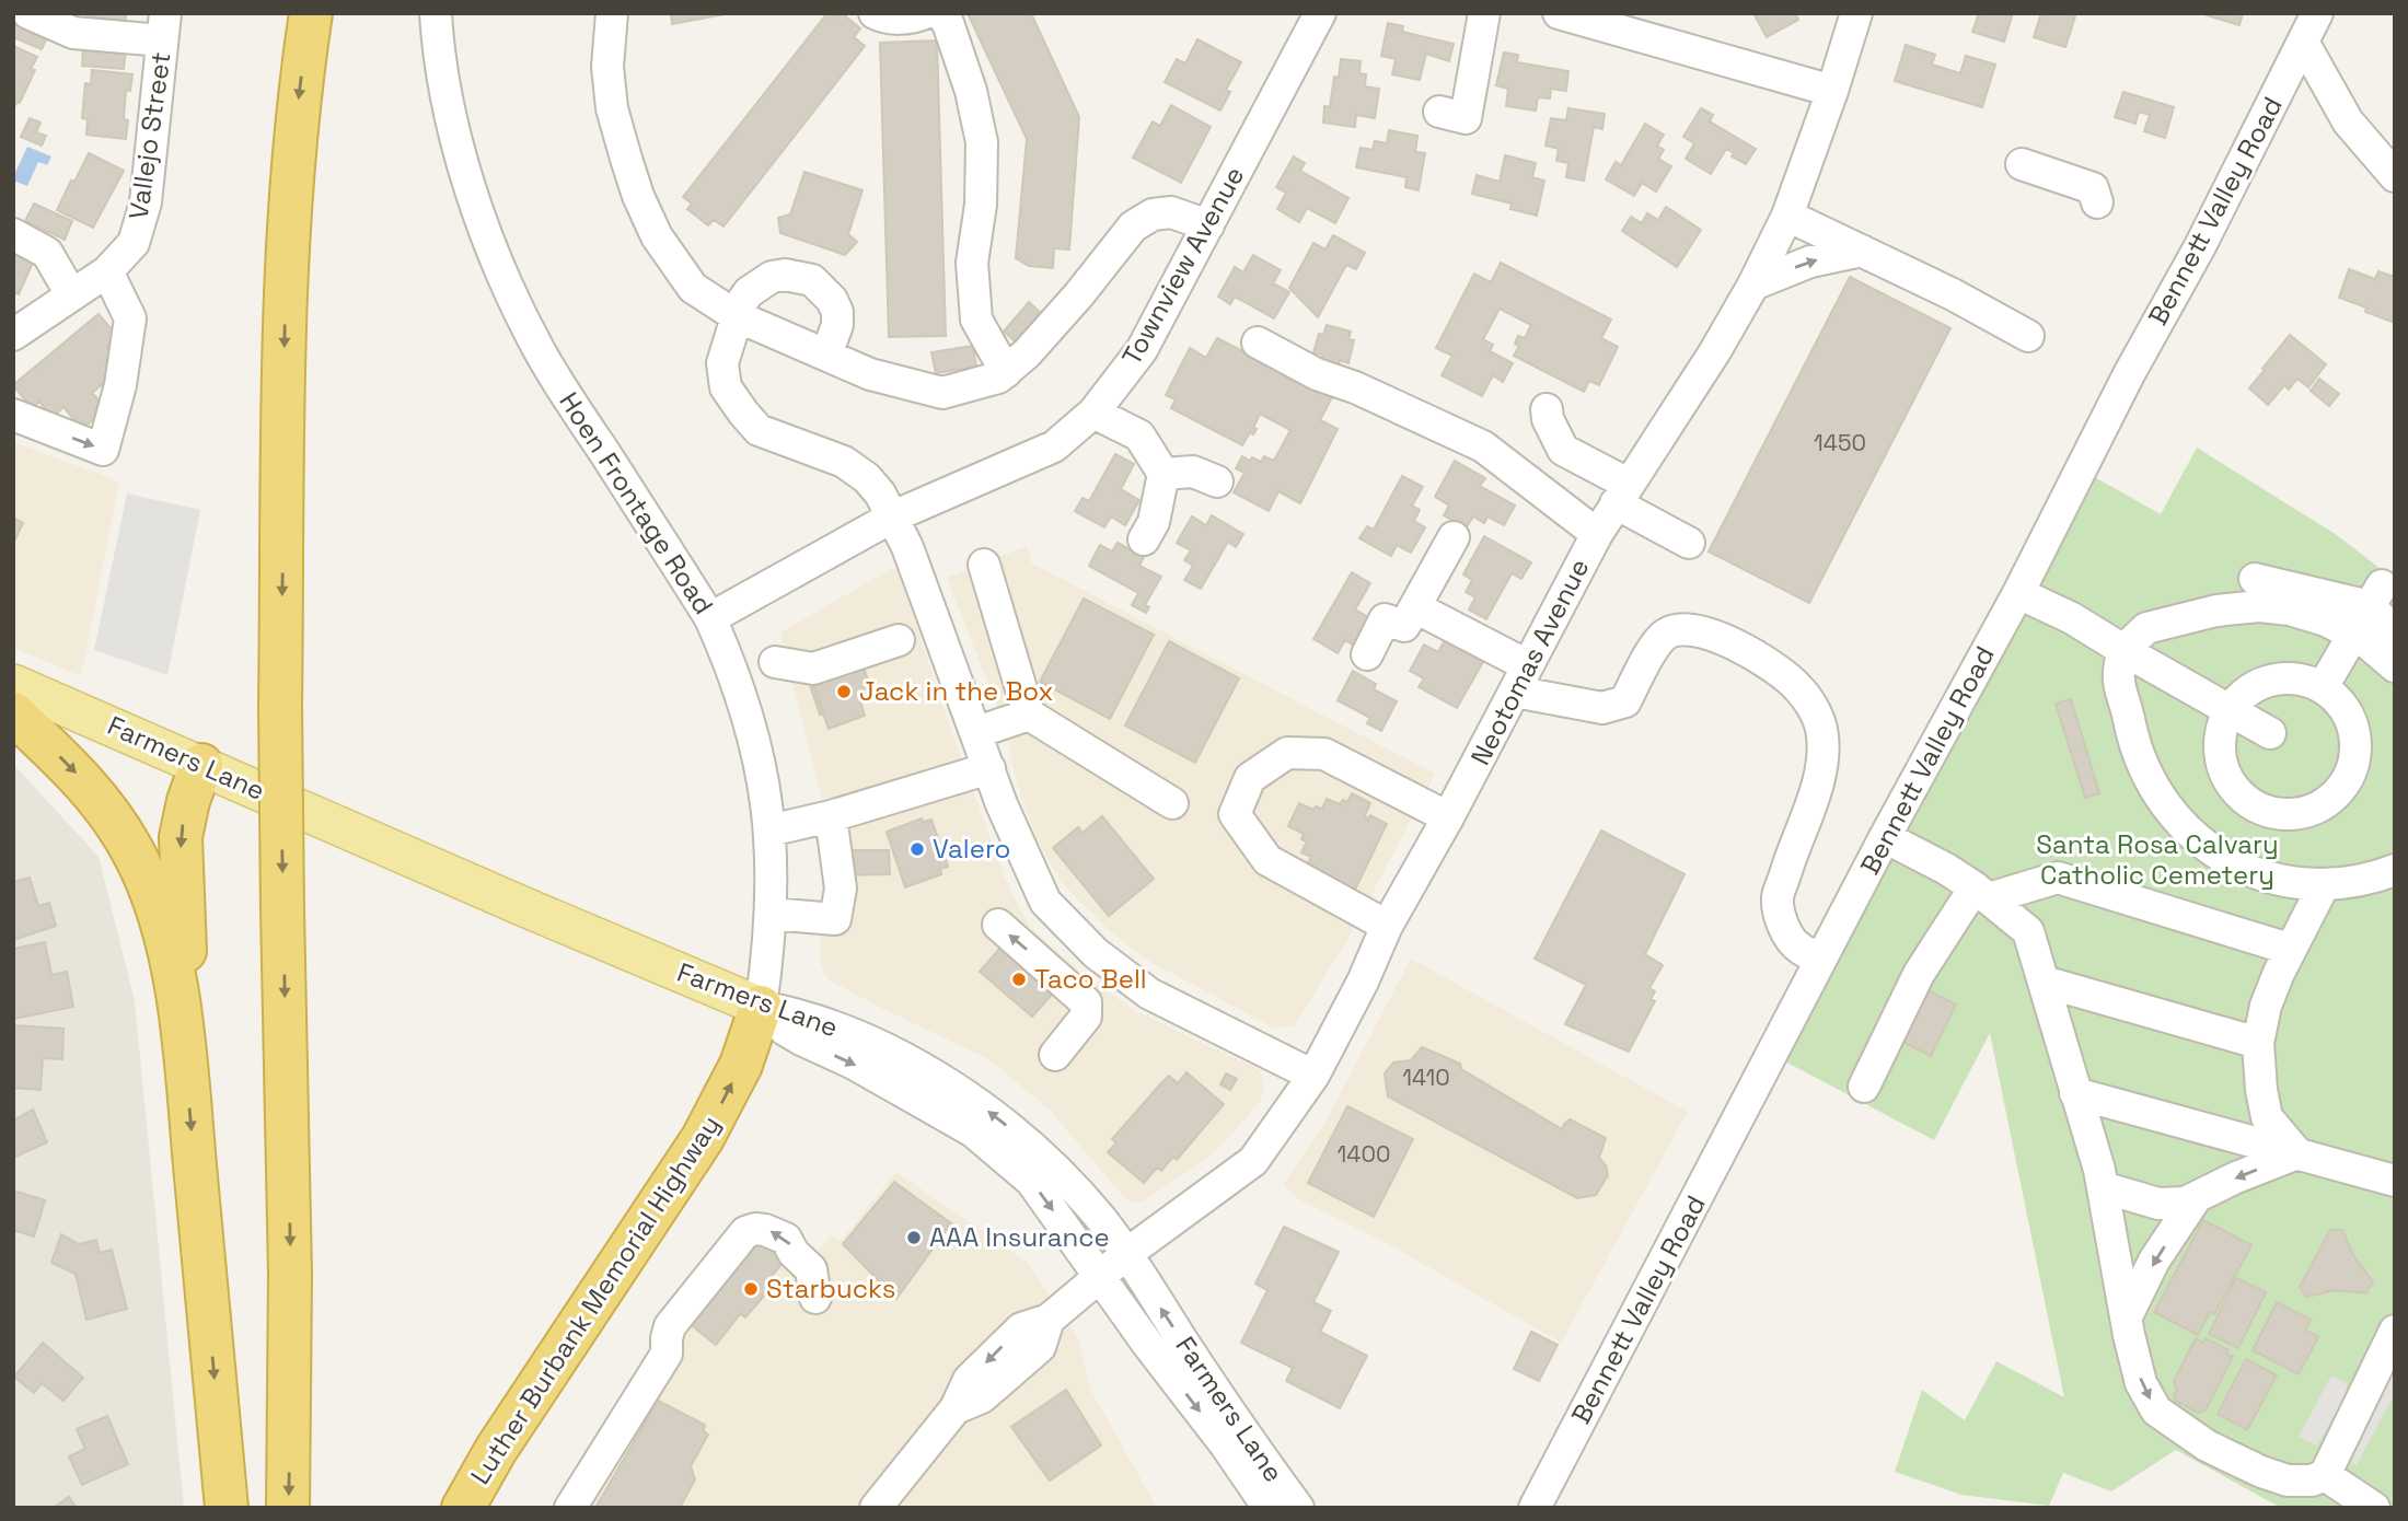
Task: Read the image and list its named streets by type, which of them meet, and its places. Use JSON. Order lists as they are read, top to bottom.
{
  "streets": {
    "highway": ["Luther Burbank Memorial Highway"],
    "main road": ["Farmers Lane"],
    "street": [
      "Vallejo Street",
      "Bennett Valley Road",
      "Townview Avenue",
      "Hoen Frontage Road",
      "Neotomas Avenue"
    ]
  },
  "crossings": [
    ["Townview Avenue", "Hoen Frontage Road"],
    ["Hoen Frontage Road", "Farmers Lane"],
    ["Hoen Frontage Road", "Luther Burbank Memorial Highway"],
    ["Neotomas Avenue", "Farmers Lane"],
    ["Farmers Lane", "Luther Burbank Memorial Highway"]
  ],
  "one_way": ["Farmers Lane", "Luther Burbank Memorial Highway"],
  "parks": ["Santa Rosa Calvary Catholic Cemetery"],
  "places": [
    "Jack in the Box",
    "Valero",
    "Taco Bell",
    "AAA Insurance",
    "Starbucks"
  ],
  "house_numbers": ["1450", "1410", "1400"]
}
